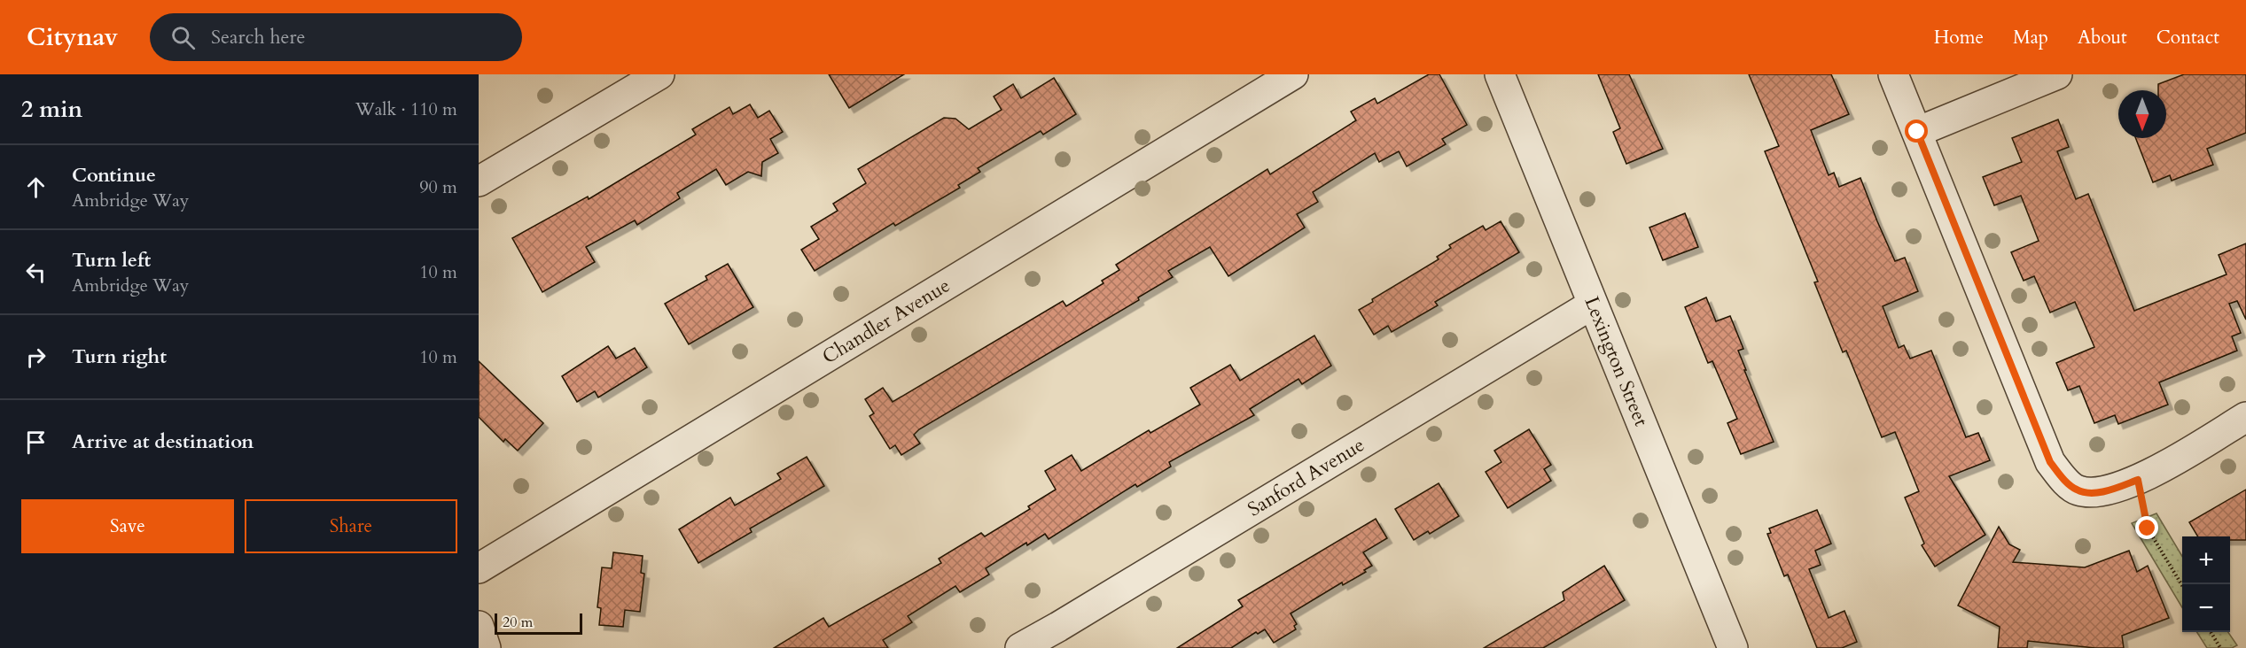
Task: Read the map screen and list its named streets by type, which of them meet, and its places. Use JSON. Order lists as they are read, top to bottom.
{
  "streets": {
    "street": ["Chandler Avenue", "Lexington Street", "Sanford Avenue"]
  },
  "crossings": [
    ["Lexington Street", "Sanford Avenue"]
  ],
  "scale_bar": "20 m",
  "north": "bottom",
  "page": {
    "header": "Citynav",
    "search": "Search here",
    "nav": [
      "Home",
      "Map",
      "About",
      "Contact"
    ],
    "heading": ["2 min", "Walk · 110 m"],
    "list": [
      ["Continue", "Ambridge Way", "90 m"],
      ["Turn left", "Ambridge Way", "10 m"],
      ["Turn right", "10 m"],
      "Arrive at destination"
    ],
    "buttons": ["Save", "Share"],
    "map_buttons": ["+", "−"],
    "scale": "20 m"
  }
}
